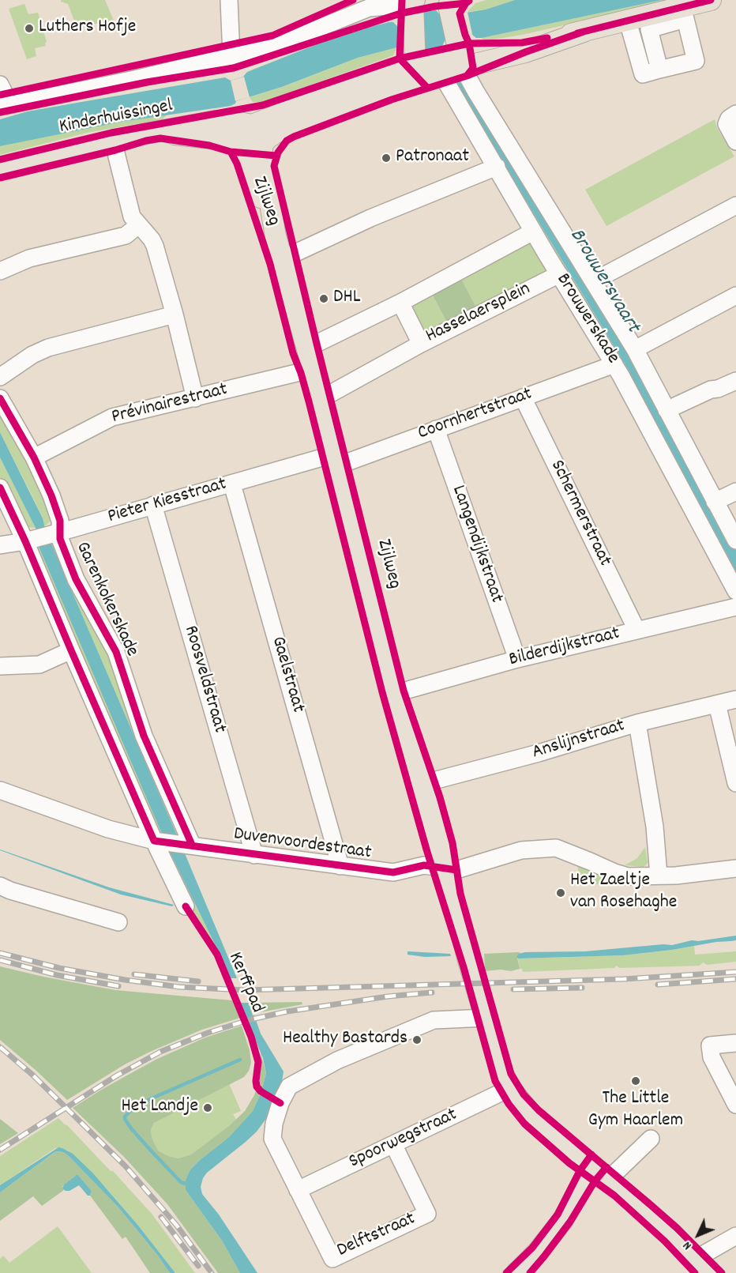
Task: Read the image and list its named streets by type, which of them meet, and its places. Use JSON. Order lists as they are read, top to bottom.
{
  "streets": {
    "main road": ["Kinderhuissingel", "Zijlweg"],
    "street": [
      "Hasselaersplein",
      "Brouwerskade",
      "Prévinairestraat",
      "Coornhertstraat",
      "Pieter Kiesstraat",
      "Schermerstraat",
      "Langendijkstraat",
      "Garenkokerskade",
      "Bilderdijkstraat",
      "Gaelstraat",
      "Roosveldstraat",
      "Anslijnstraat",
      "Duvenvoordestraat",
      "Spoorwegstraat",
      "Delftstraat"
    ],
    "cycle path": ["Kerffpad"]
  },
  "crossings": [
    ["Kinderhuissingel", "Zijlweg"],
    ["Zijlweg", "Prévinairestraat"],
    ["Zijlweg", "Coornhertstraat"],
    ["Zijlweg", "Pieter Kiesstraat"],
    ["Zijlweg", "Bilderdijkstraat"],
    ["Zijlweg", "Anslijnstraat"],
    ["Zijlweg", "Duvenvoordestraat"],
    ["Zijlweg", "Spoorwegstraat"],
    ["Zijlweg", "Delftstraat"],
    ["Hasselaersplein", "Brouwerskade"],
    ["Brouwerskade", "Coornhertstraat"],
    ["Prévinairestraat", "Garenkokerskade"],
    ["Coornhertstraat", "Pieter Kiesstraat"],
    ["Coornhertstraat", "Schermerstraat"],
    ["Coornhertstraat", "Langendijkstraat"],
    ["Pieter Kiesstraat", "Garenkokerskade"],
    ["Pieter Kiesstraat", "Gaelstraat"],
    ["Pieter Kiesstraat", "Roosveldstraat"],
    ["Schermerstraat", "Bilderdijkstraat"],
    ["Langendijkstraat", "Bilderdijkstraat"],
    ["Garenkokerskade", "Duvenvoordestraat"],
    ["Gaelstraat", "Duvenvoordestraat"],
    ["Roosveldstraat", "Duvenvoordestraat"],
    ["Spoorwegstraat", "Delftstraat"]
  ],
  "water": ["Brouwersvaart"],
  "places": [
    "Luthers Hofje",
    "Patronaat",
    "DHL",
    "Het Zaeltje van Rosehaghe",
    "Healthy Bastards",
    "The Little Gym Haarlem",
    "Het Landje"
  ],
  "north": "bottom left"
}
